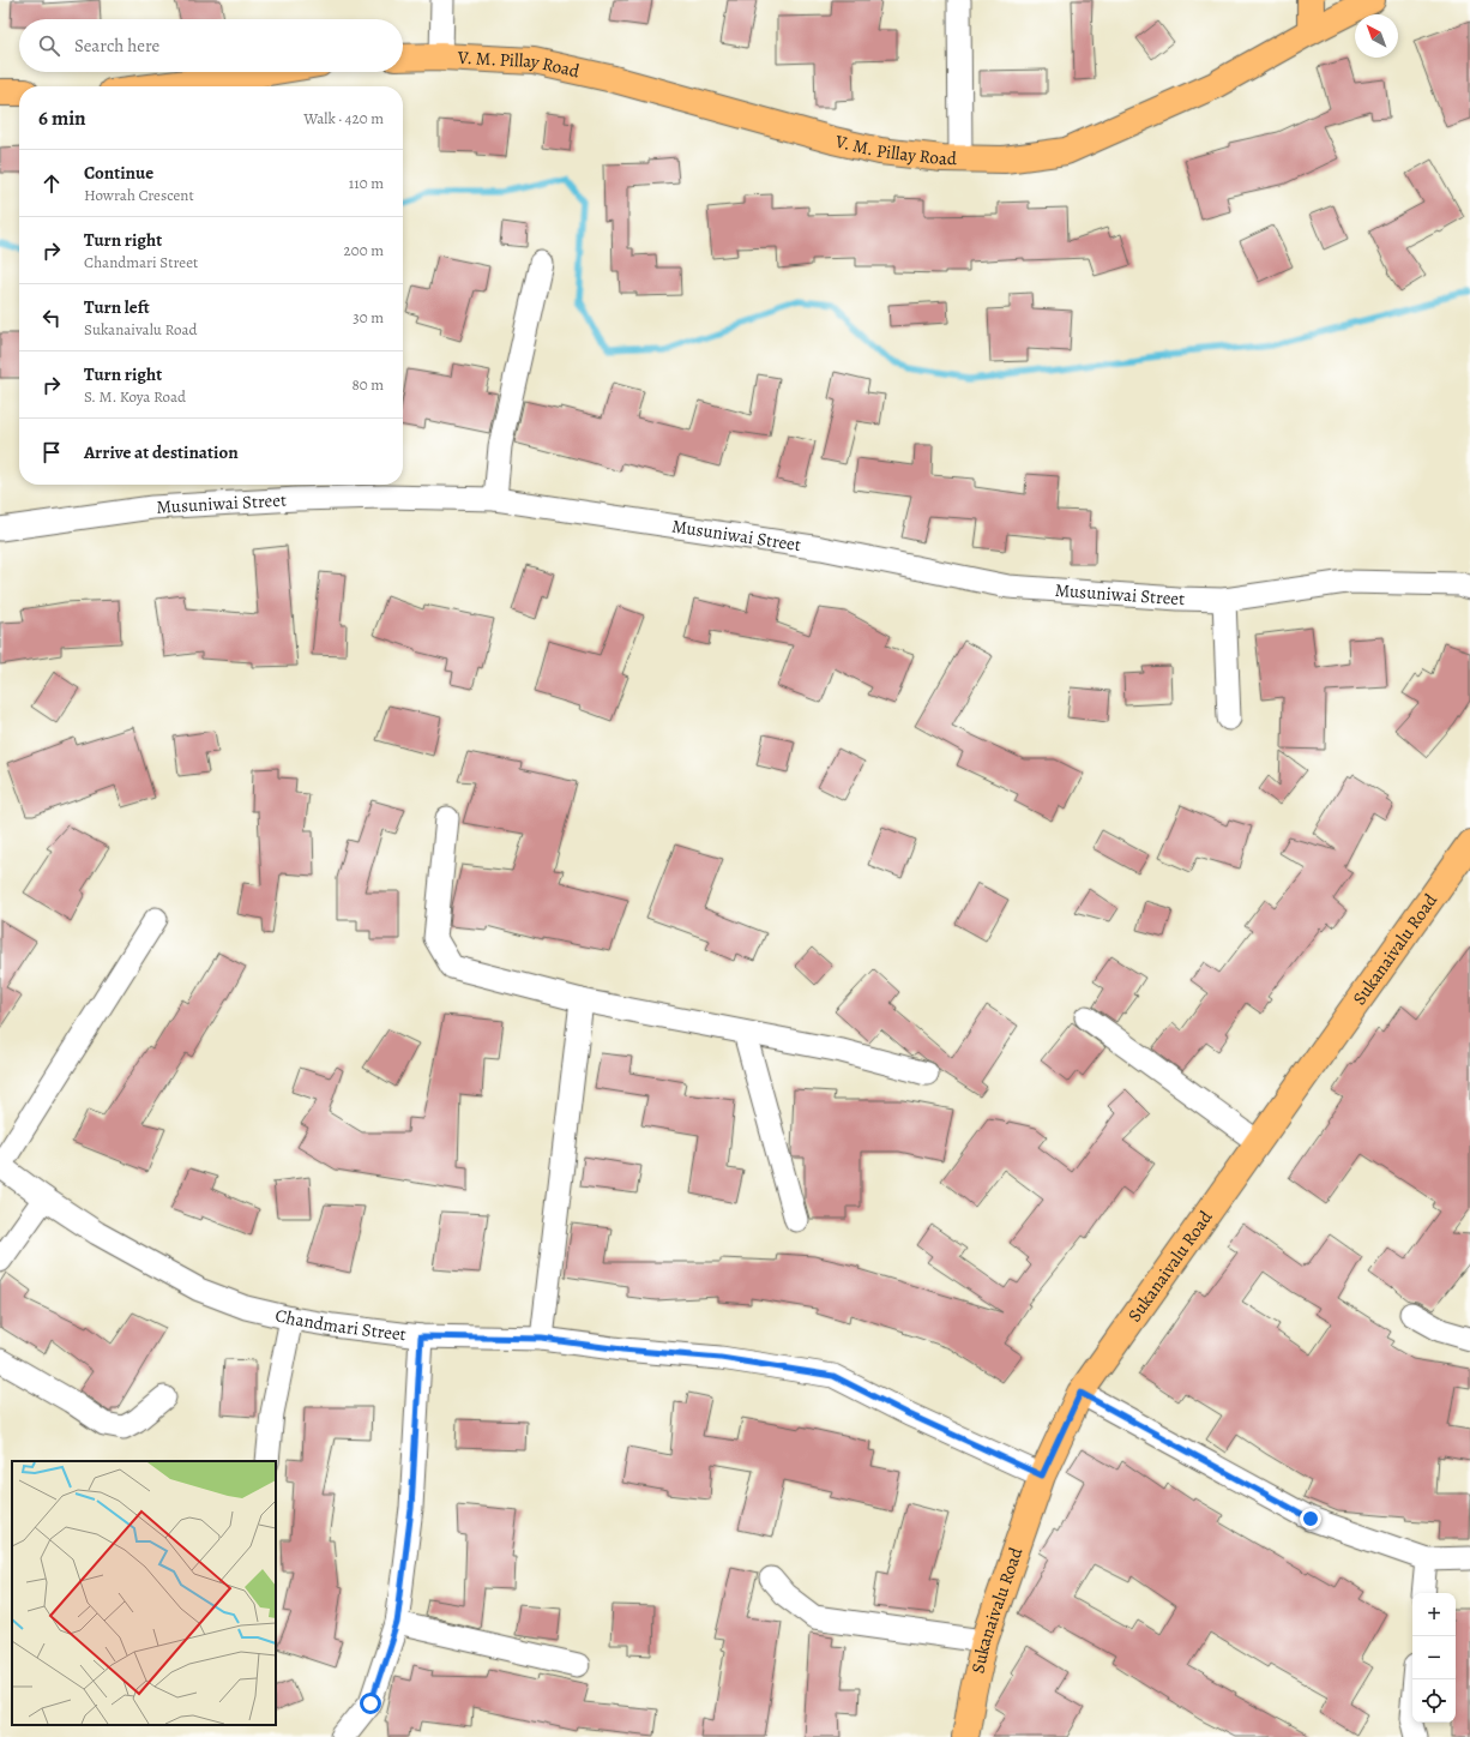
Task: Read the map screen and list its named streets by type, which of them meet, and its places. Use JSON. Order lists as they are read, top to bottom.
{
  "streets": {
    "main road": ["V. M. Pillay Road", "Sukanaivalu Road"],
    "street": ["Musuniwai Street", "Chandmari Street"]
  },
  "crossings": [
    ["Sukanaivalu Road", "Chandmari Street"]
  ],
  "north": "top left",
  "page": {
    "search": "Search here",
    "heading": ["6 min", "Walk · 420 m"],
    "list": [
      ["Continue", "Howrah Crescent", "110 m"],
      ["Turn right", "Chandmari Street", "200 m"],
      ["Turn left", "Sukanaivalu Road", "30 m"],
      ["Turn right", "S. M. Koya Road", "80 m"],
      "Arrive at destination"
    ],
    "map_buttons": ["+", "−"]
  }
}
